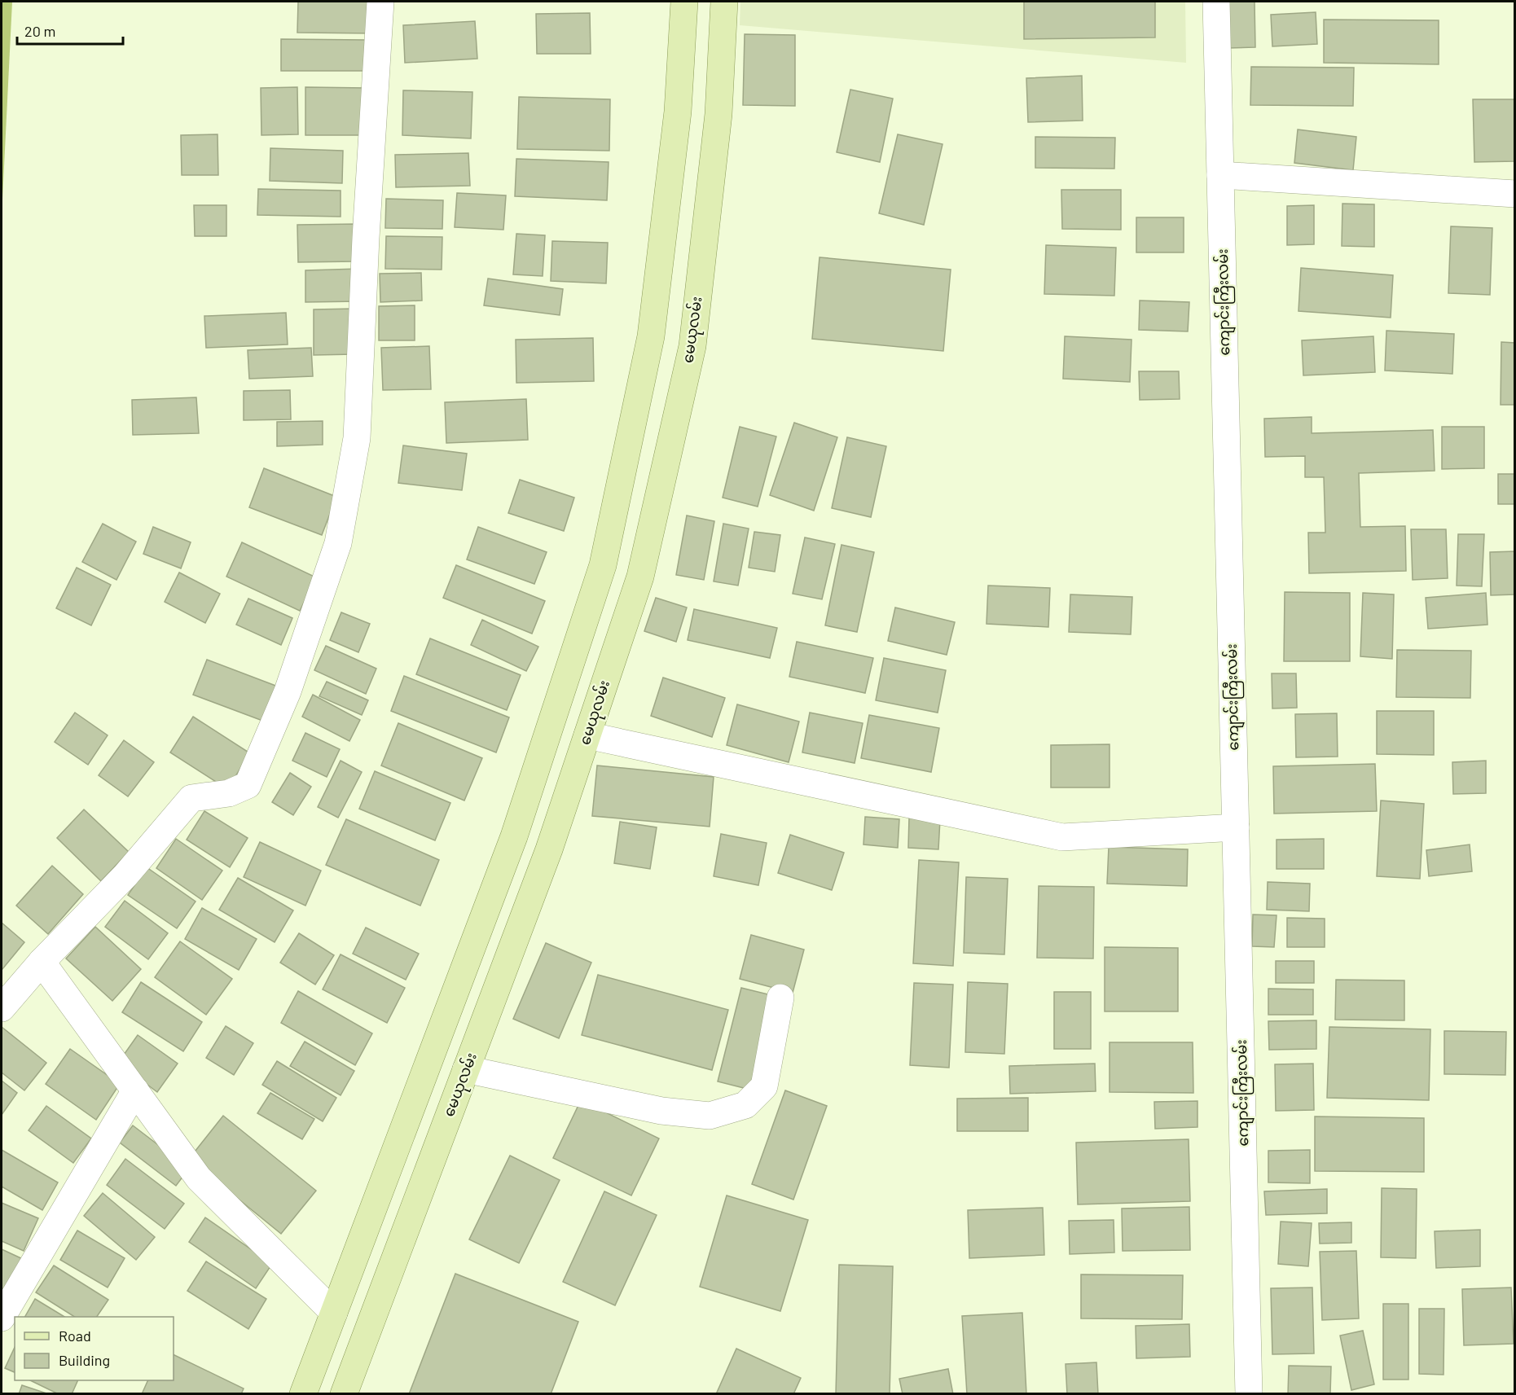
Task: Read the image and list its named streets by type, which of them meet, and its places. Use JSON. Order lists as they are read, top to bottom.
{
  "streets": {
    "main road": ["မေယုလမ်း"],
    "street": ["ကျောင်းကြီးလမ်း"]
  },
  "legend": ["Road", "Building"],
  "scale_bar": "20 m"
}
